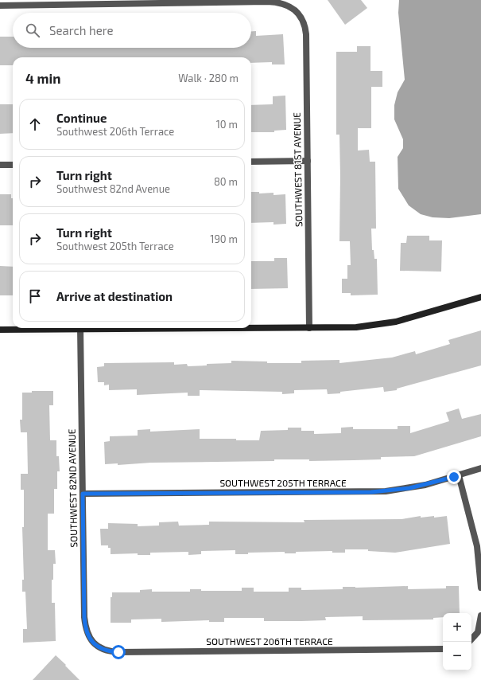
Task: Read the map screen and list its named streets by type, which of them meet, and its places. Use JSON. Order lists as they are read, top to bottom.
{
  "streets": {
    "street": [
      "SOUTHWEST 81ST AVENUE",
      "SOUTHWEST 205TH TERRACE",
      "SOUTHWEST 82ND AVENUE",
      "SOUTHWEST 206TH TERRACE"
    ]
  },
  "crossings": [
    ["SOUTHWEST 205TH TERRACE", "SOUTHWEST 82ND AVENUE"],
    ["SOUTHWEST 82ND AVENUE", "SOUTHWEST 206TH TERRACE"]
  ],
  "page": {
    "search": "Search here",
    "heading": ["4 min", "Walk · 280 m"],
    "list": [
      ["Continue", "Southwest 206th Terrace", "10 m"],
      ["Turn right", "Southwest 82nd Avenue", "80 m"],
      ["Turn right", "Southwest 205th Terrace", "190 m"],
      "Arrive at destination"
    ],
    "map_buttons": ["+", "−"]
  }
}
